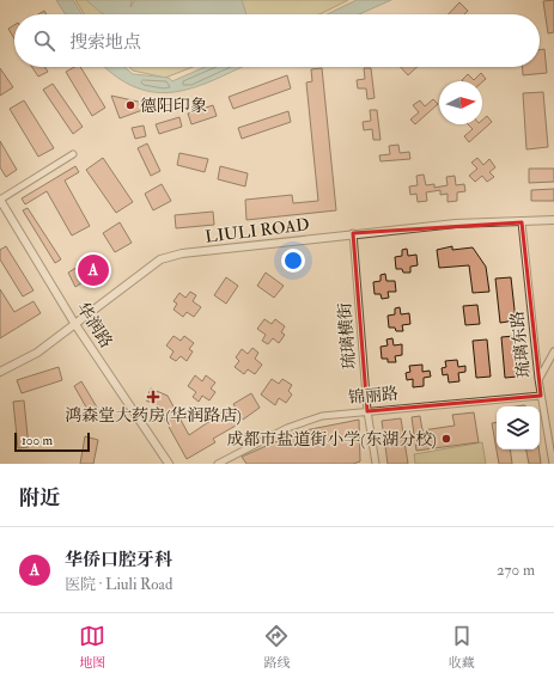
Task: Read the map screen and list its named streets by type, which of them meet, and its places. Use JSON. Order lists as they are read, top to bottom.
{
  "streets": {
    "street": [
      "LIULI ROAD",
      "华润路",
      "琉璃横街",
      "琉璃东路",
      "锦丽路"
    ]
  },
  "crossings": [
    ["LIULI ROAD", "华润路"],
    ["LIULI ROAD", "琉璃横街"],
    ["LIULI ROAD", "琉璃东路"],
    ["琉璃横街", "锦丽路"],
    ["琉璃东路", "锦丽路"]
  ],
  "places": {
    "other": ["德阳印象", "成都市盐道街小学(东湖分校)"],
    "health": ["鸿森堂大药房(华润路店)"]
  },
  "scale_bar": "100 m",
  "north": "right",
  "page": {
    "search": "搜索地点",
    "pins": "A",
    "scale": "100 m",
    "heading": "附近",
    "list": [
      {
        "mark": "A",
        "name": "华侨口腔牙科",
        "note": "医院 · Liuli Road",
        "value": "270 m"
      }
    ],
    "nav": ["地图", "路线", "收藏"]
  }
}
